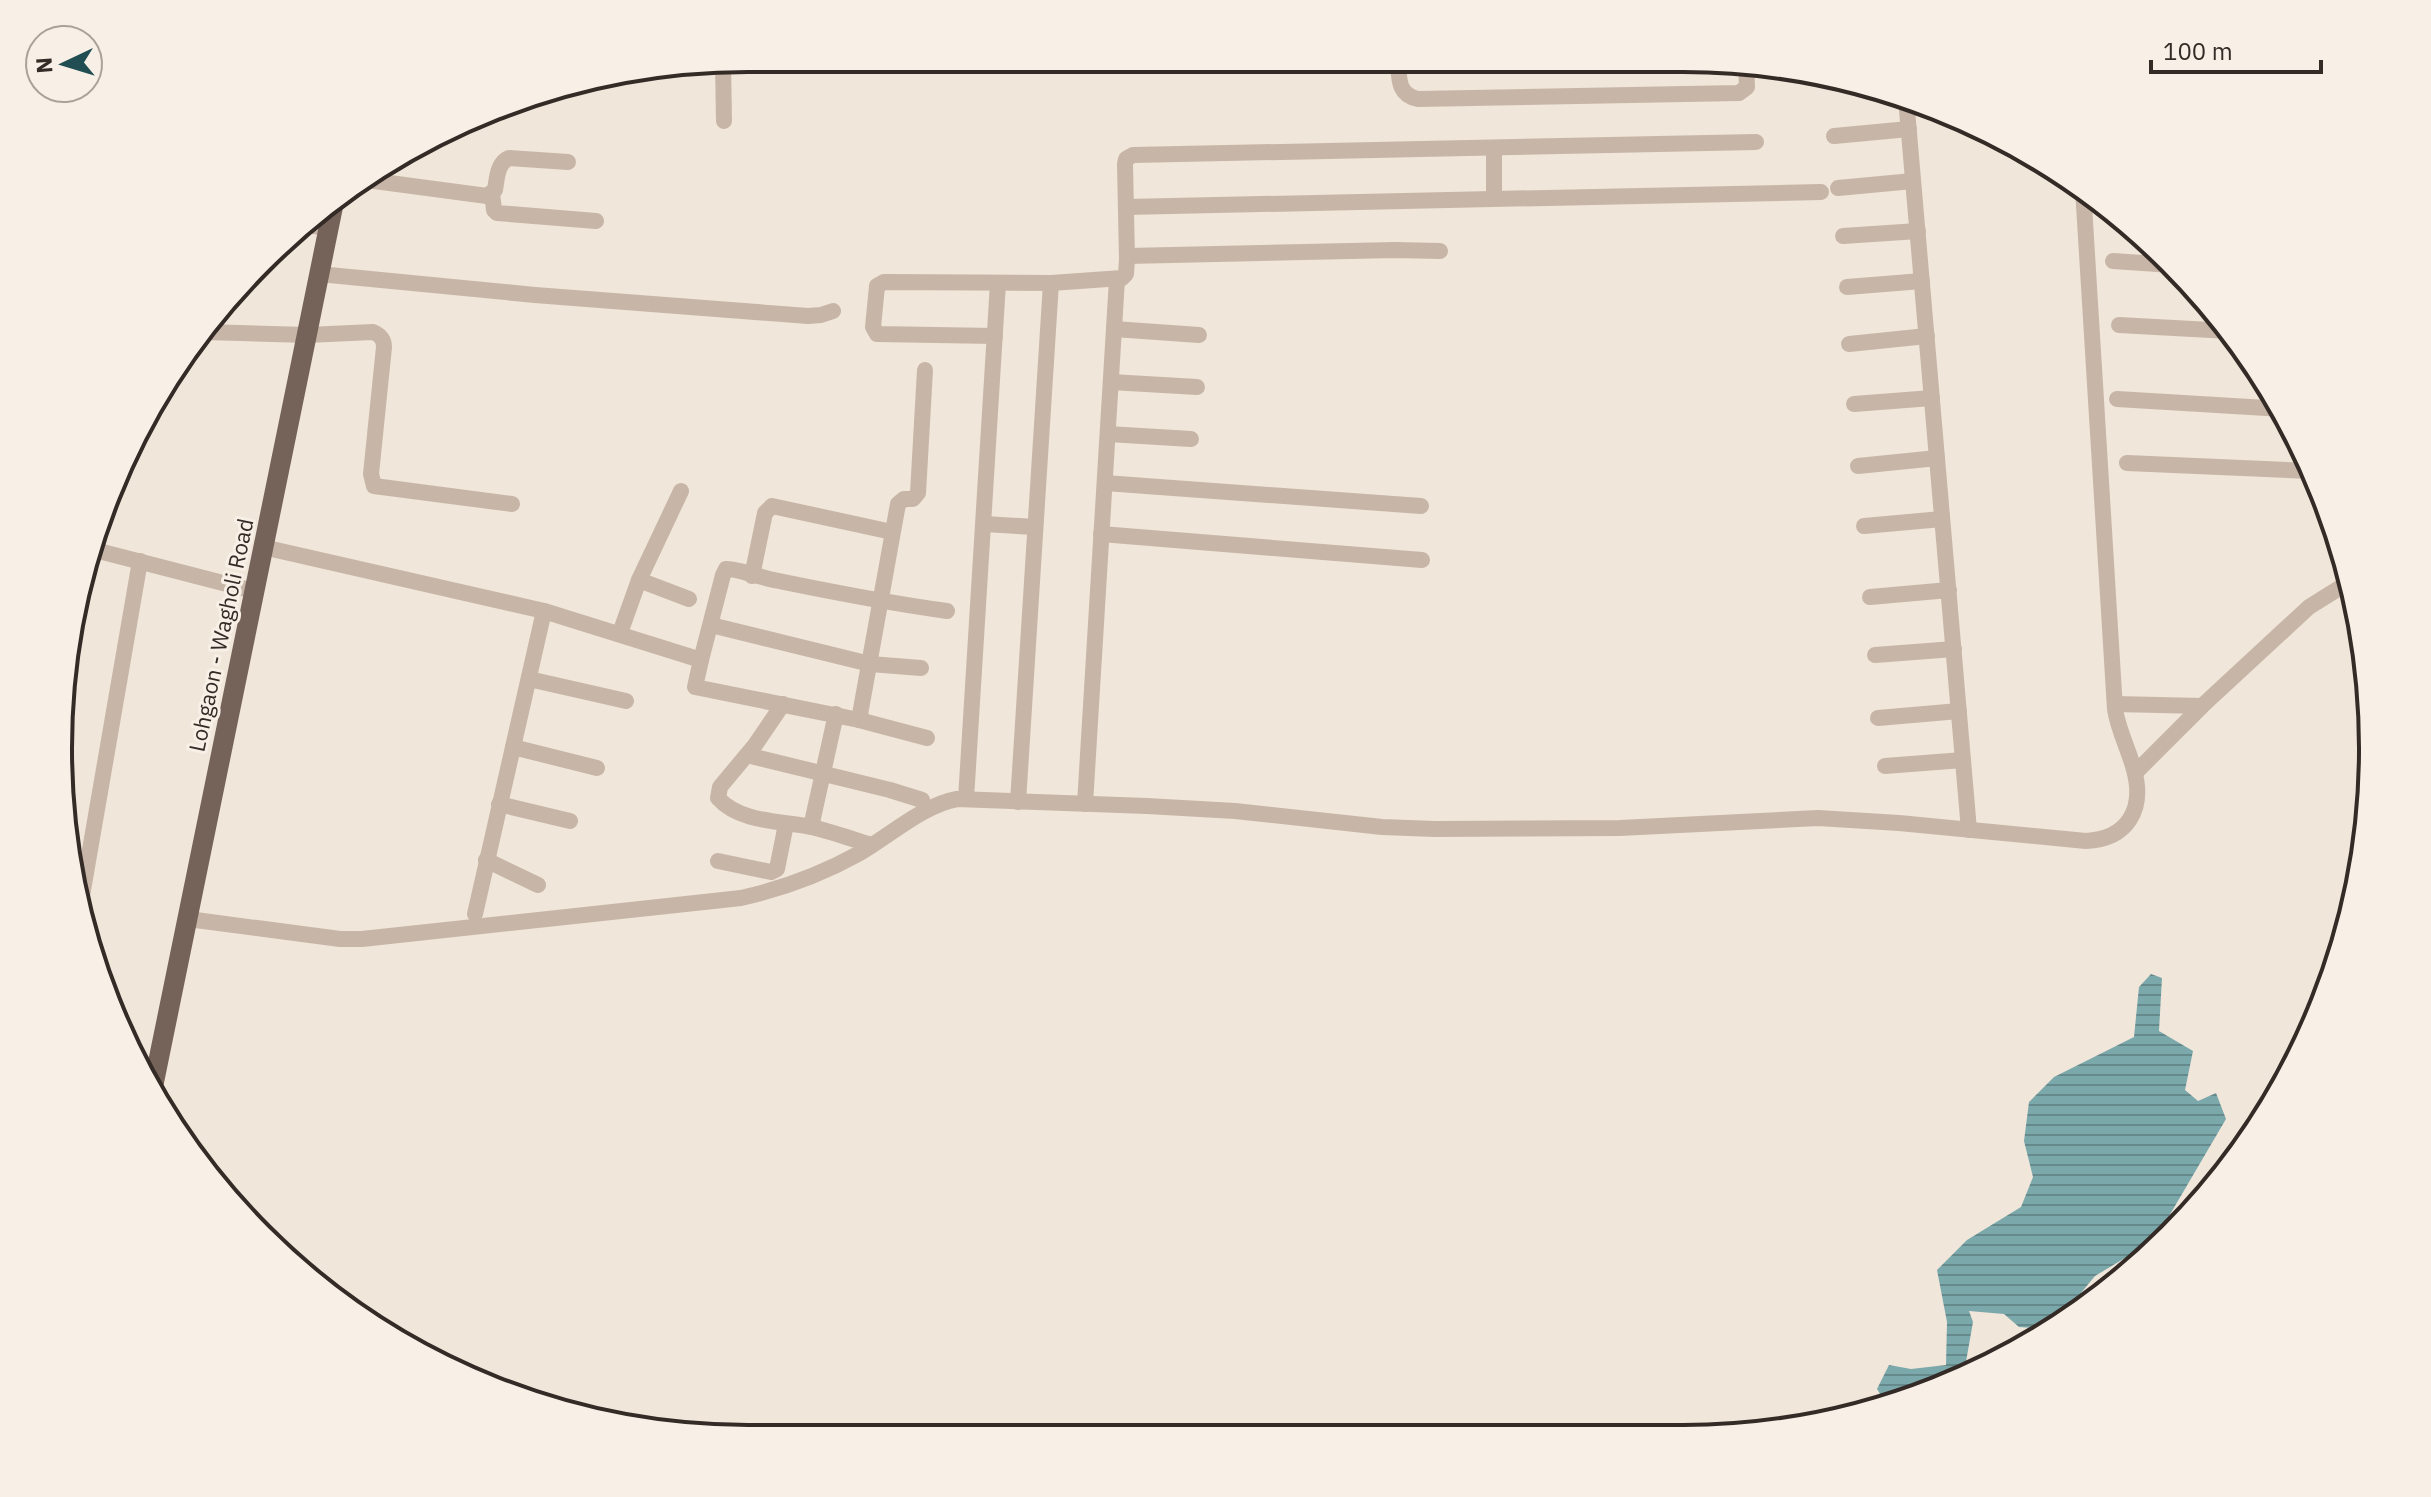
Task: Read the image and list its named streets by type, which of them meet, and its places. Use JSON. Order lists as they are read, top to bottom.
{
  "streets": {
    "main road": ["Lohgaon - Wagholi Road"]
  },
  "scale_bar": "100 m",
  "north": "left"
}
